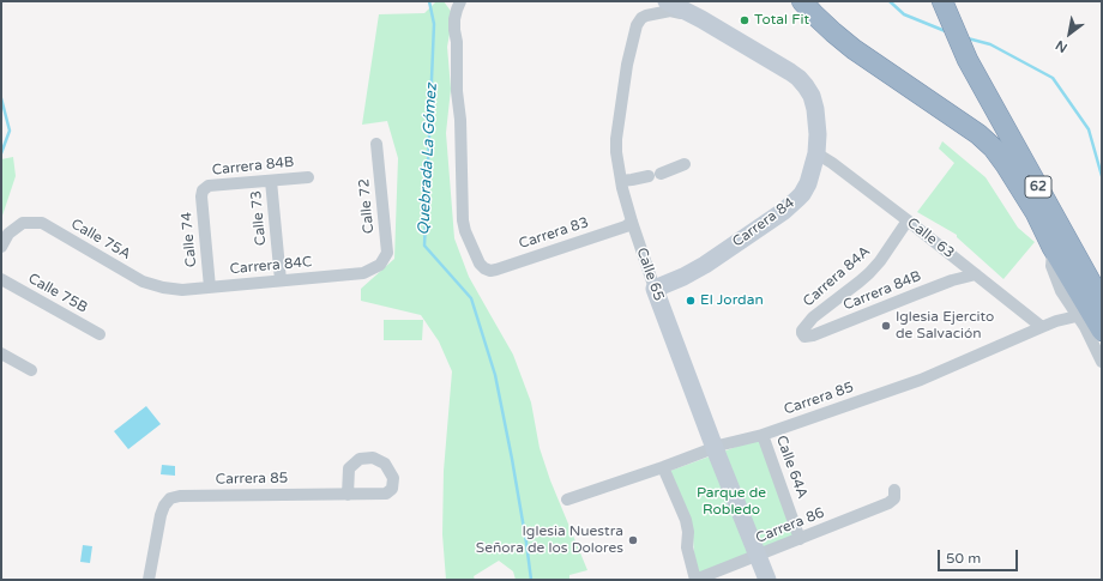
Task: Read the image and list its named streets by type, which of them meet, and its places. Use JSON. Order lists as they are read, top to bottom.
{
  "streets": {
    "highway": ["62"],
    "main road": ["Carrera 84", "Calle 65"],
    "street": [
      "Carrera 84B",
      "Calle 72",
      "Calle 73",
      "Carrera 83",
      "Calle 63",
      "Calle 75A",
      "Calle 74",
      "Carrera 84C",
      "Carrera 84A",
      "Calle 75B",
      "Carrera 85",
      "Calle 64A",
      "Carrera 86"
    ]
  },
  "crossings": [
    ["Carrera 84B", "Calle 73"],
    ["Carrera 84B", "Calle 63"],
    ["Carrera 84B", "Calle 74"],
    ["Carrera 84B", "Carrera 84A"],
    ["Calle 72", "Carrera 84C"],
    ["Calle 73", "Carrera 84C"],
    ["Carrera 84", "Calle 63"],
    ["Carrera 84", "Calle 65"],
    ["Carrera 83", "Calle 65"],
    ["Calle 63", "Carrera 84A"],
    ["Calle 63", "Carrera 85"],
    ["Calle 75A", "Carrera 84C"],
    ["Calle 74", "Carrera 84C"],
    ["Calle 65", "Carrera 85"],
    ["Calle 65", "Carrera 86"],
    ["Carrera 85", "Calle 64A"],
    ["Calle 64A", "Carrera 86"]
  ],
  "water": ["Quebrada La Gómez"],
  "parks": ["Parque de Robledo"],
  "places": [
    "Total Fit",
    "El Jordan",
    "Iglesia Ejercito de Salvación",
    "Iglesia Nuestra Señora de los Dolores"
  ],
  "scale_bar": "50 m",
  "north": "bottom left"
}
